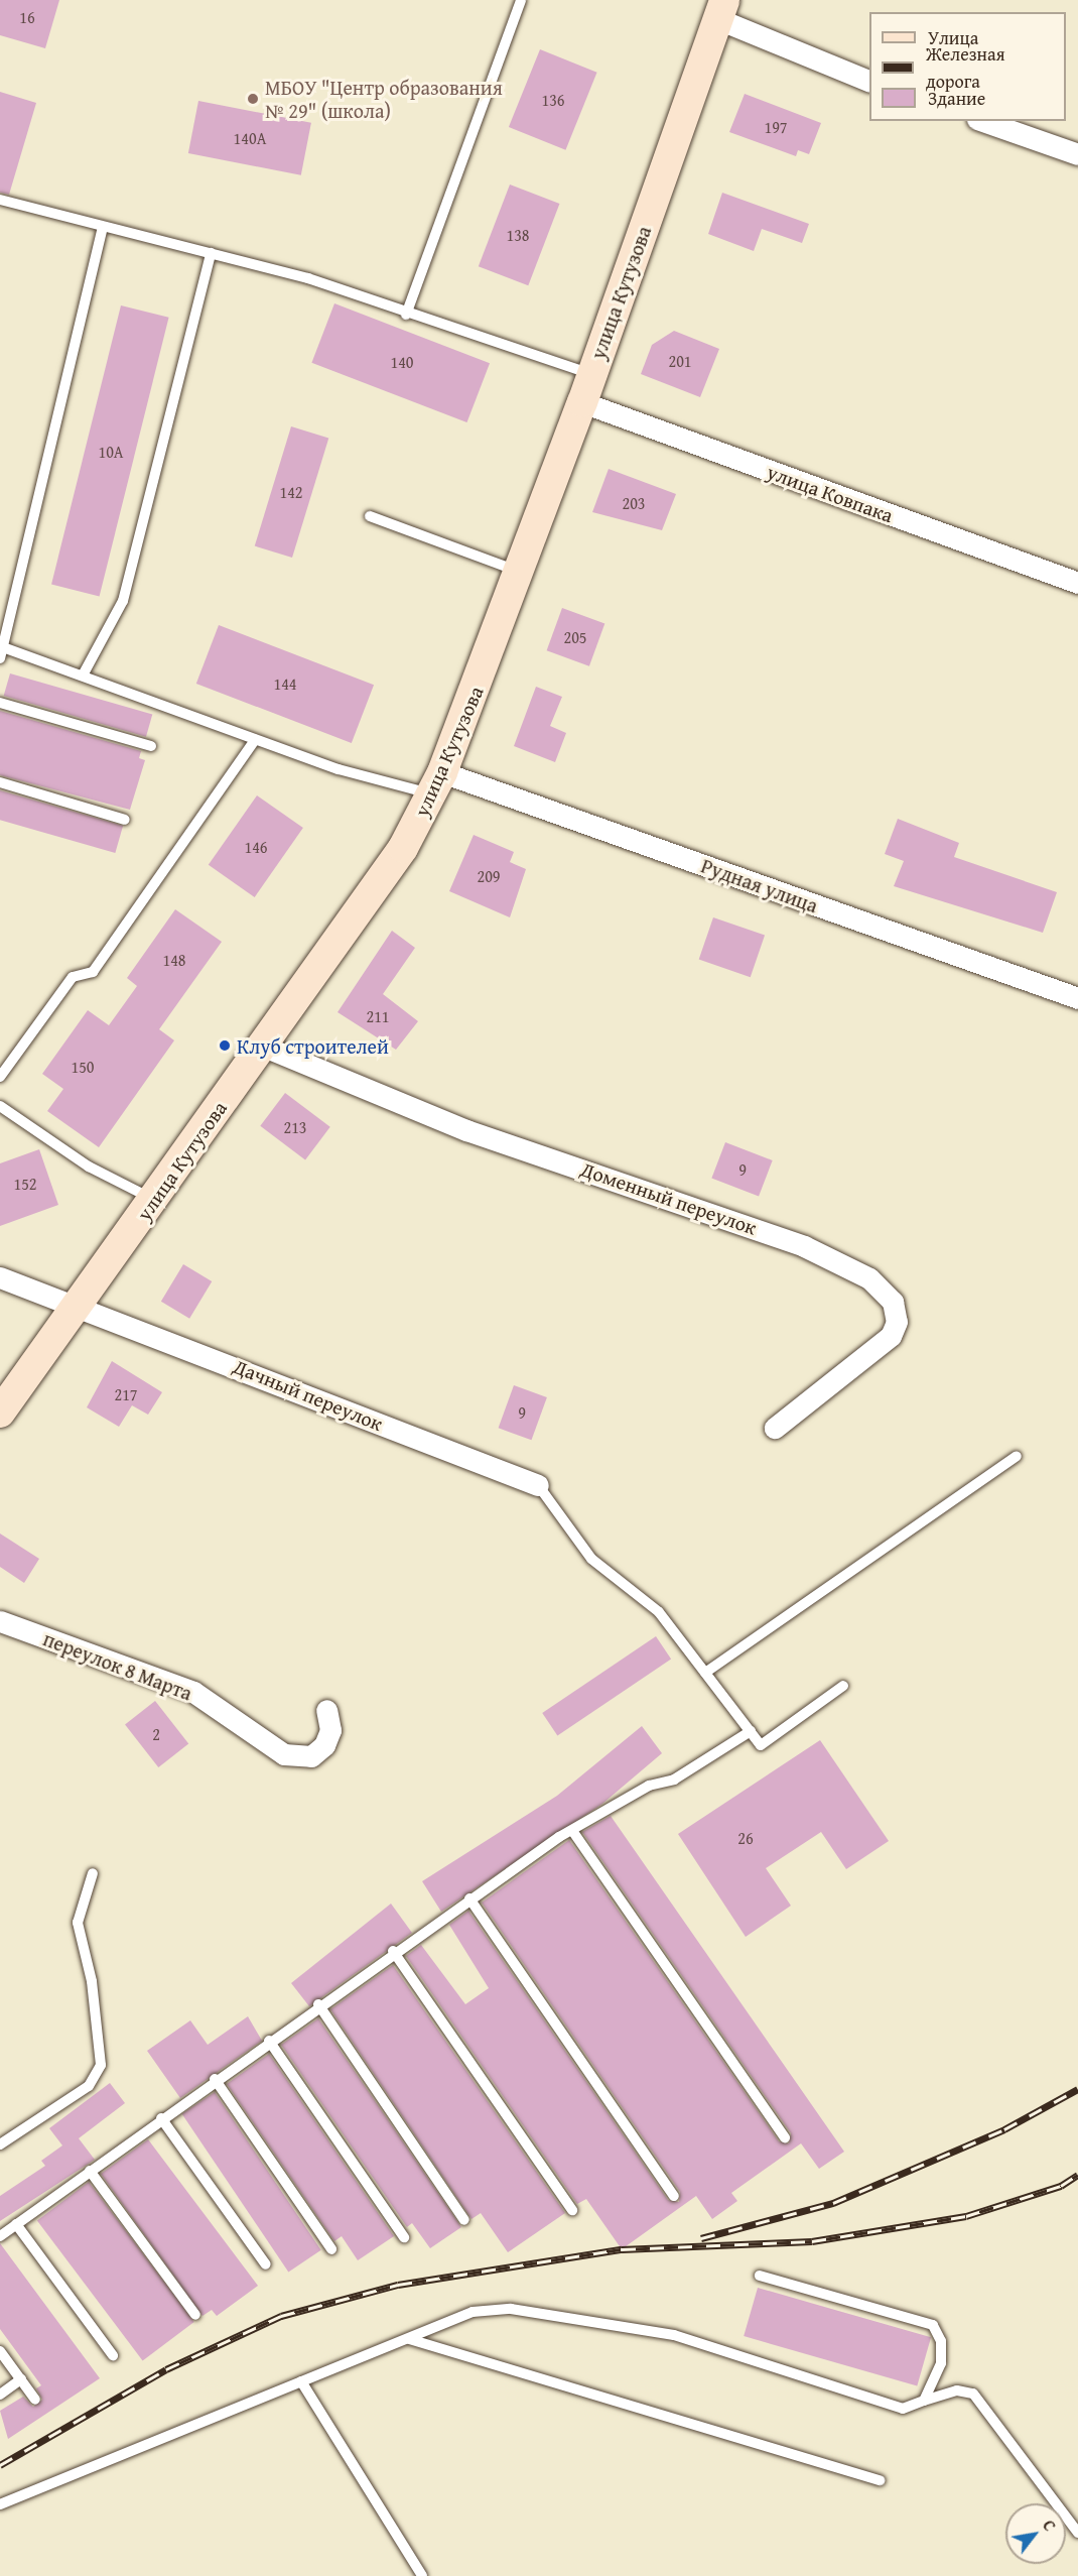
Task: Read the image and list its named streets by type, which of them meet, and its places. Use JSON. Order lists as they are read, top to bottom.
{
  "streets": {
    "main road": ["улица Кутузова"],
    "street": [
      "улица Ковпака",
      "Рудная улица",
      "Доменный переулок",
      "Дачный переулок",
      "переулок 8 Марта"
    ]
  },
  "crossings": [
    ["улица Кутузова", "улица Ковпака"],
    ["улица Кутузова", "Рудная улица"],
    ["улица Кутузова", "Доменный переулок"],
    ["улица Кутузова", "Дачный переулок"]
  ],
  "places": ["МБОУ \"Центр образования № 29\" (школа)", "Клуб строителей"],
  "house_numbers": [
    "16",
    "136",
    "197",
    "140А",
    "138",
    "201",
    "140",
    "10А",
    "142",
    "203",
    "205",
    "144",
    "146",
    "209",
    "148",
    "211",
    "150",
    "213",
    "9",
    "152",
    "217",
    "9",
    "2",
    "26"
  ],
  "legend": ["Улица", "Железная дорога", "Здание"],
  "north": "top right"
}
